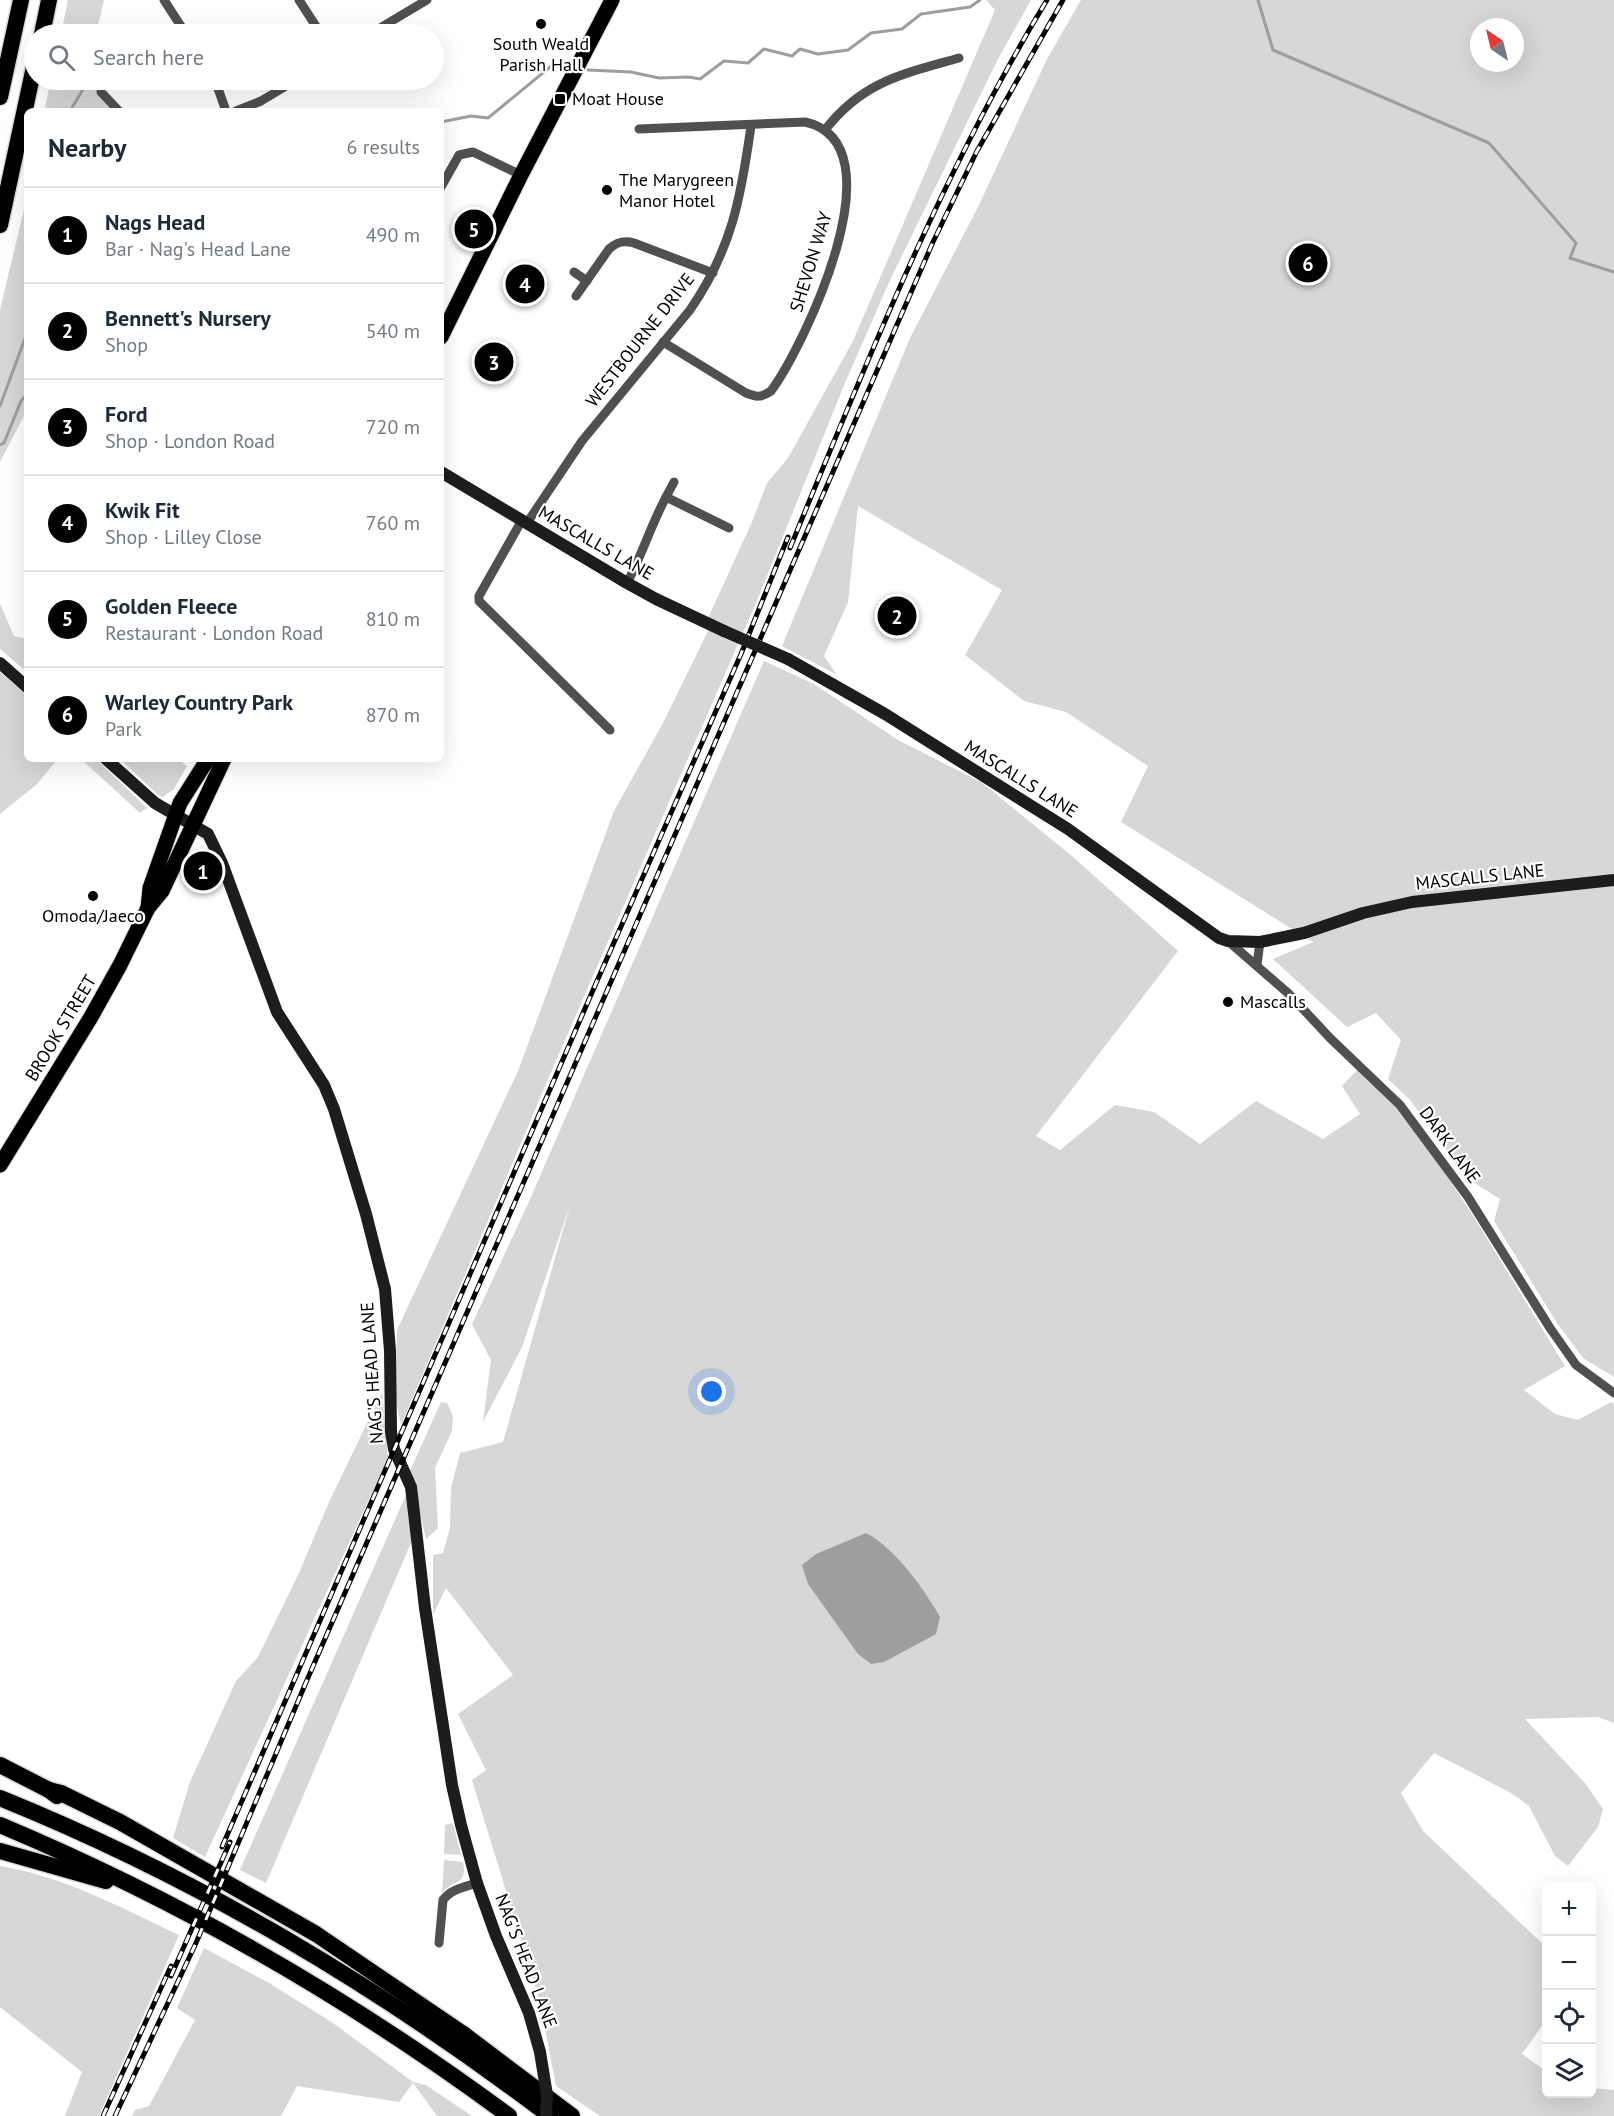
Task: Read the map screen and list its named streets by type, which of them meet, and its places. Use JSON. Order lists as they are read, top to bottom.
{
  "streets": {
    "main road": ["BROOK STREET"],
    "street": [
      "SHEVON WAY",
      "WESTBOURNE DRIVE",
      "MASCALLS LANE",
      "DARK LANE",
      "NAG'S HEAD LANE"
    ]
  },
  "crossings": [
    ["SHEVON WAY", "WESTBOURNE DRIVE"],
    ["WESTBOURNE DRIVE", "MASCALLS LANE"],
    ["MASCALLS LANE", "DARK LANE"],
    ["BROOK STREET", "NAG'S HEAD LANE"]
  ],
  "places": {
    "other": [
      "South Weald Parish Hall",
      "The Marygreen Manor Hotel",
      "Omoda/Jaeco",
      "Mascalls"
    ],
    "transit": ["Moat House"]
  },
  "north": "top left",
  "page": {
    "search": "Search here",
    "heading": ["Nearby", "6 results"],
    "list": [
      {
        "mark": "1",
        "name": "Nags Head",
        "note": "Bar · Nag's Head Lane",
        "value": "490 m"
      },
      {
        "mark": "2",
        "name": "Bennett's Nursery",
        "note": "Shop",
        "value": "540 m"
      },
      {
        "mark": "3",
        "name": "Ford",
        "note": "Shop · London Road",
        "value": "720 m"
      },
      {
        "mark": "4",
        "name": "Kwik Fit",
        "note": "Shop · Lilley Close",
        "value": "760 m"
      },
      {
        "mark": "5",
        "name": "Golden Fleece",
        "note": "Restaurant · London Road",
        "value": "810 m"
      },
      {
        "mark": "6",
        "name": "Warley Country Park",
        "note": "Park",
        "value": "870 m"
      }
    ],
    "pins": [
      "5",
      "6",
      "4",
      "3",
      "2",
      "1"
    ],
    "map_buttons": ["+", "−"]
  }
}
